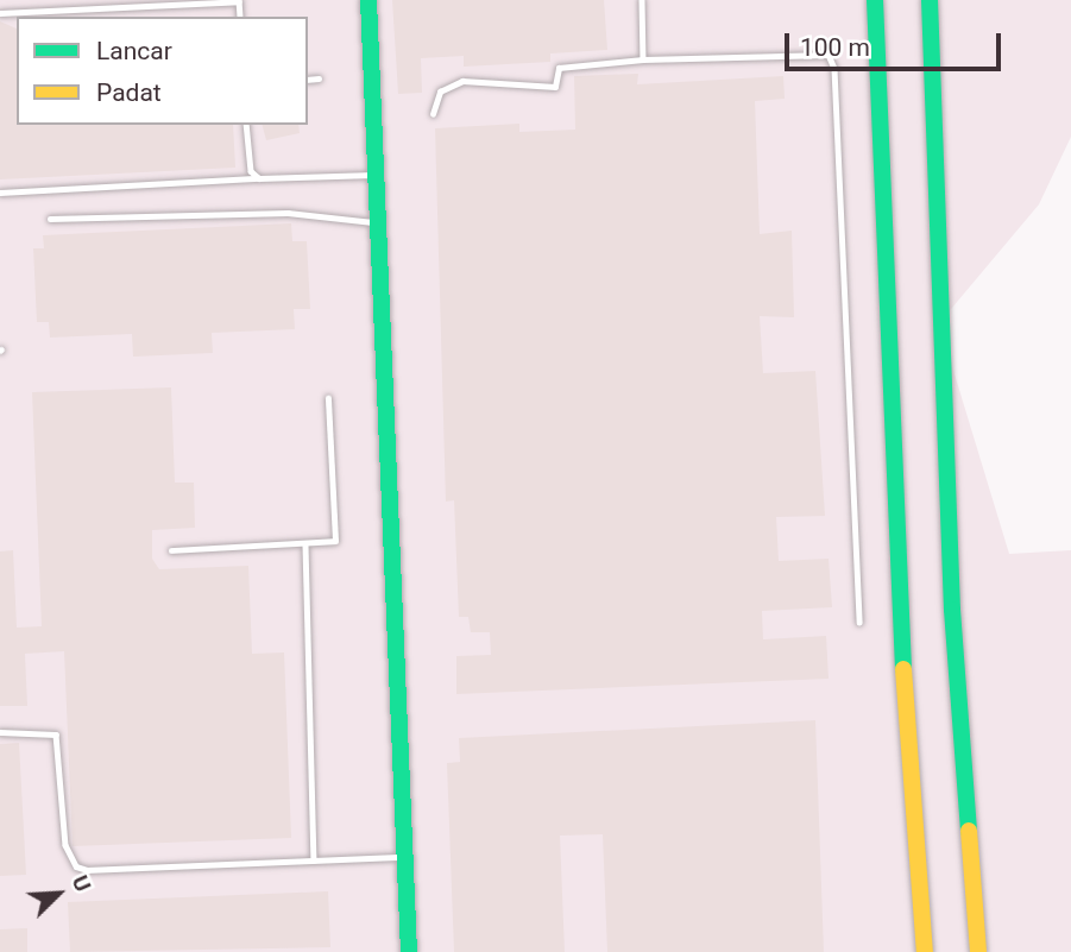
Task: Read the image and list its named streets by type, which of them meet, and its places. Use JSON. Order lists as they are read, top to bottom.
{
  "legend": ["Lancar", "Padat"],
  "scale_bar": "100 m",
  "north": "top right"
}
